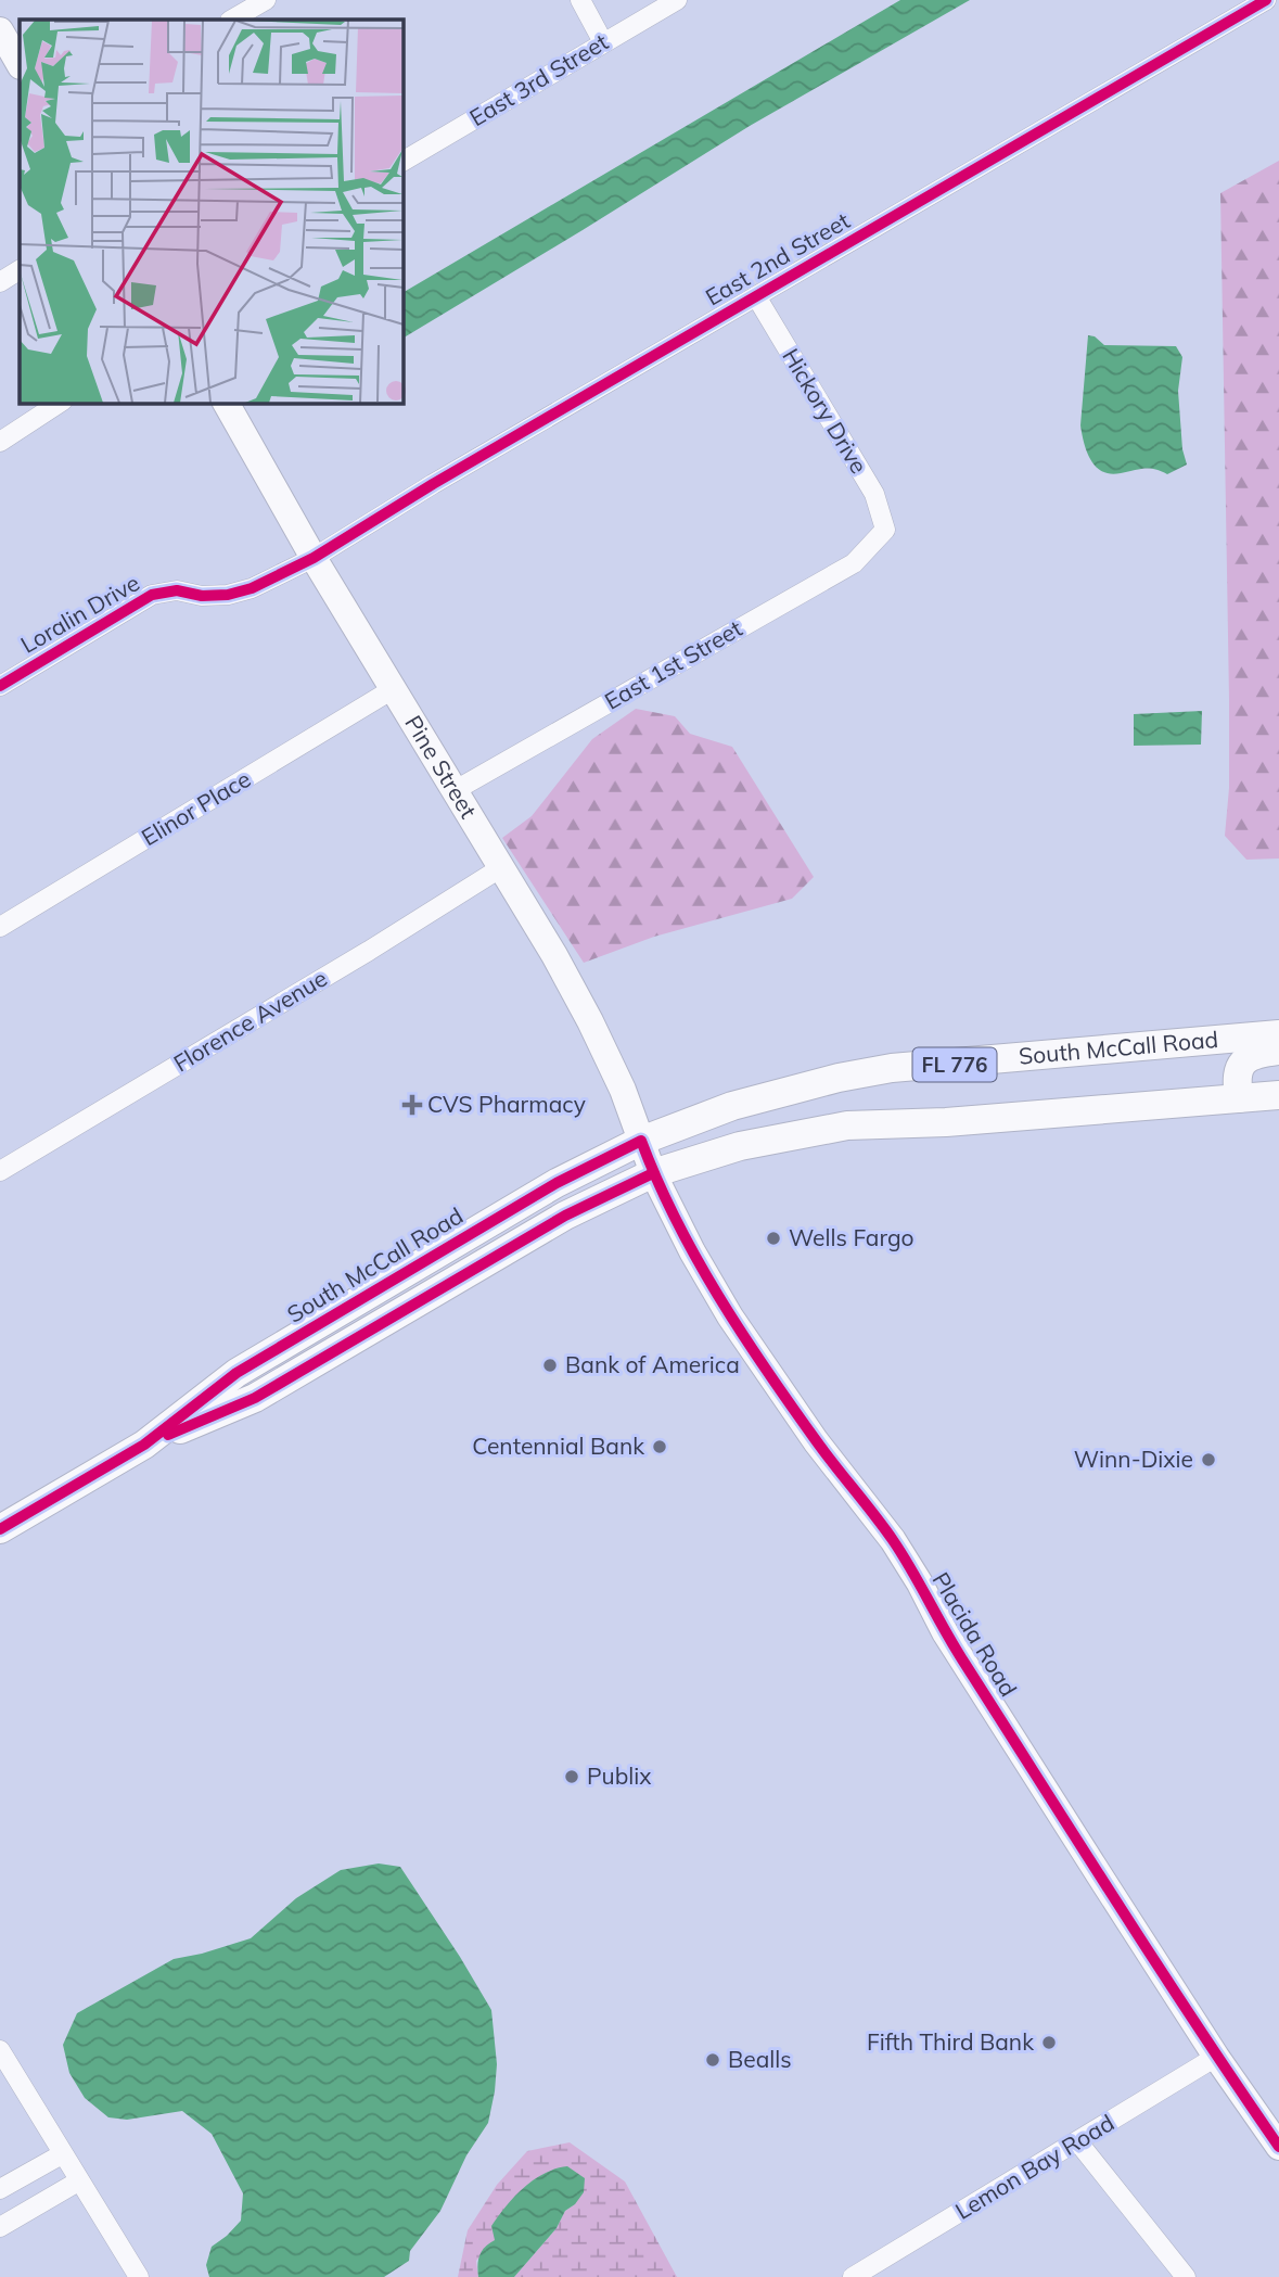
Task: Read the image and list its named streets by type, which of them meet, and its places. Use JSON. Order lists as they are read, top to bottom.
{
  "streets": {
    "main road": [
      "Pine Street",
      "South McCall Road",
      "FL 776",
      "Placida Road"
    ],
    "street": [
      "East 3rd Street",
      "East 2nd Street",
      "Hickory Drive",
      "Loralin Drive",
      "East 1st Street",
      "Elinor Place",
      "Florence Avenue",
      "Lemon Bay Road"
    ]
  },
  "crossings": [
    ["East 2nd Street", "Hickory Drive"],
    ["East 2nd Street", "Loralin Drive"],
    ["East 2nd Street", "Pine Street"],
    ["Hickory Drive", "East 1st Street"],
    ["Loralin Drive", "Pine Street"],
    ["East 1st Street", "Pine Street"],
    ["Pine Street", "Elinor Place"],
    ["Pine Street", "Florence Avenue"],
    ["Pine Street", "South McCall Road"],
    ["Pine Street", "Placida Road"],
    ["South McCall Road", "Placida Road"],
    ["Placida Road", "Lemon Bay Road"]
  ],
  "places": {
    "health": ["CVS Pharmacy"],
    "other": [
      "Wells Fargo",
      "Bank of America",
      "Centennial Bank",
      "Winn-Dixie",
      "Publix",
      "Fifth Third Bank",
      "Bealls"
    ]
  }
}
